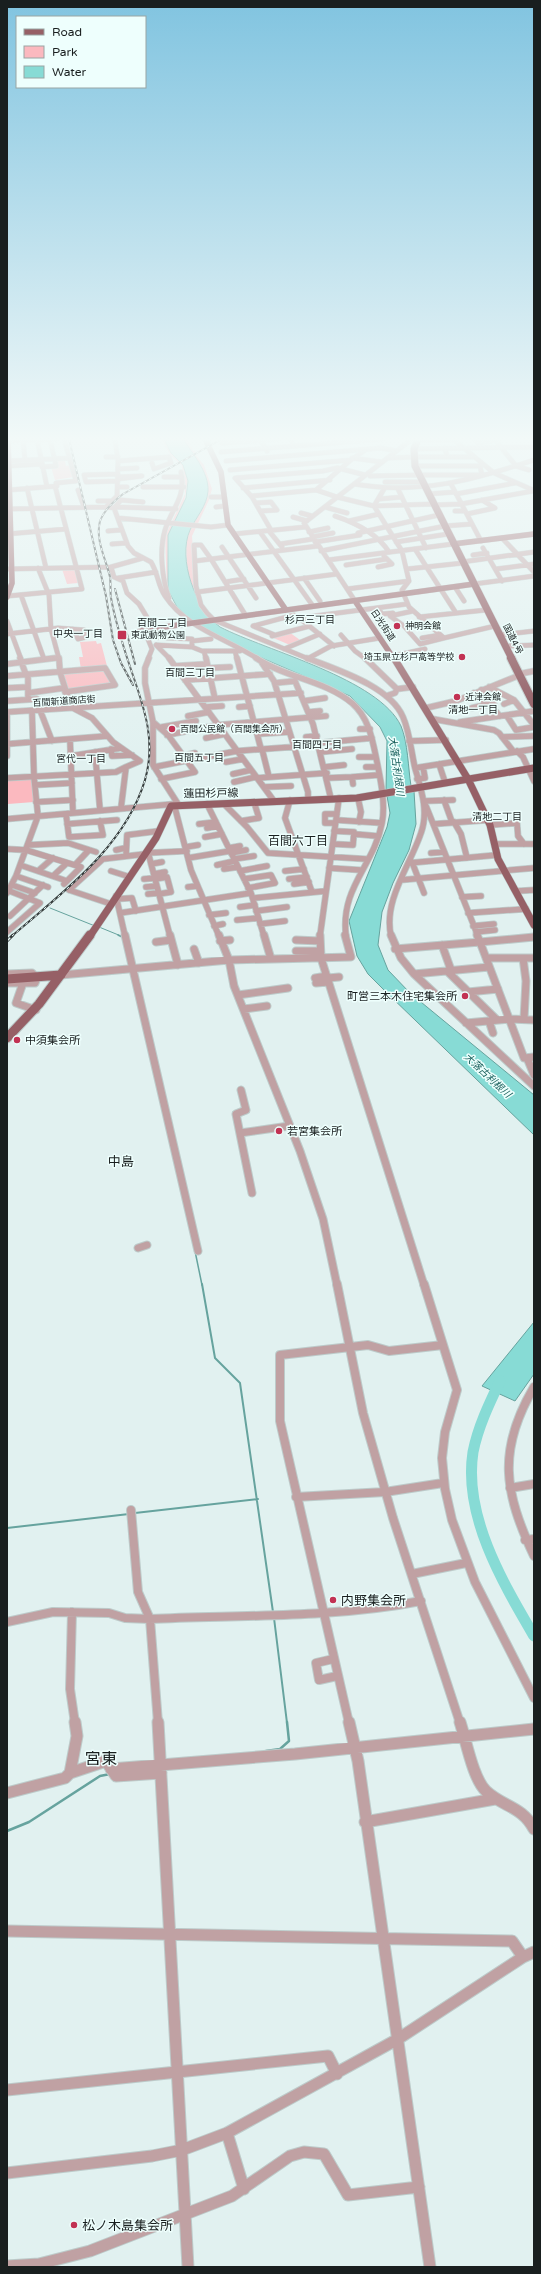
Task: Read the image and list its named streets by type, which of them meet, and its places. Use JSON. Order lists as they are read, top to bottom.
{
  "streets": {
    "highway": ["国道4号"],
    "main road": ["日光街道", "蓮田杉戸線"],
    "street": ["百間新道商店街"]
  },
  "districts": [
    "杉戸三丁目",
    "百間二丁目",
    "中央一丁目",
    "百間三丁目",
    "清地一丁目",
    "百間四丁目",
    "百間五丁目",
    "宮代一丁目",
    "清地二丁目",
    "百間六丁目",
    "中島",
    "宮東"
  ],
  "water": ["大落古利根川"],
  "places": {
    "other": [
      "神明会館",
      "埼玉県立杉戸高等学校",
      "近津会館",
      "百間公民館（百間集会所）",
      "町営三本木住宅集会所",
      "中須集会所",
      "若宮集会所",
      "内野集会所",
      "松ノ木島集会所"
    ],
    "transit": ["東武動物公園"]
  },
  "legend": ["Road", "Park", "Water"]
}
